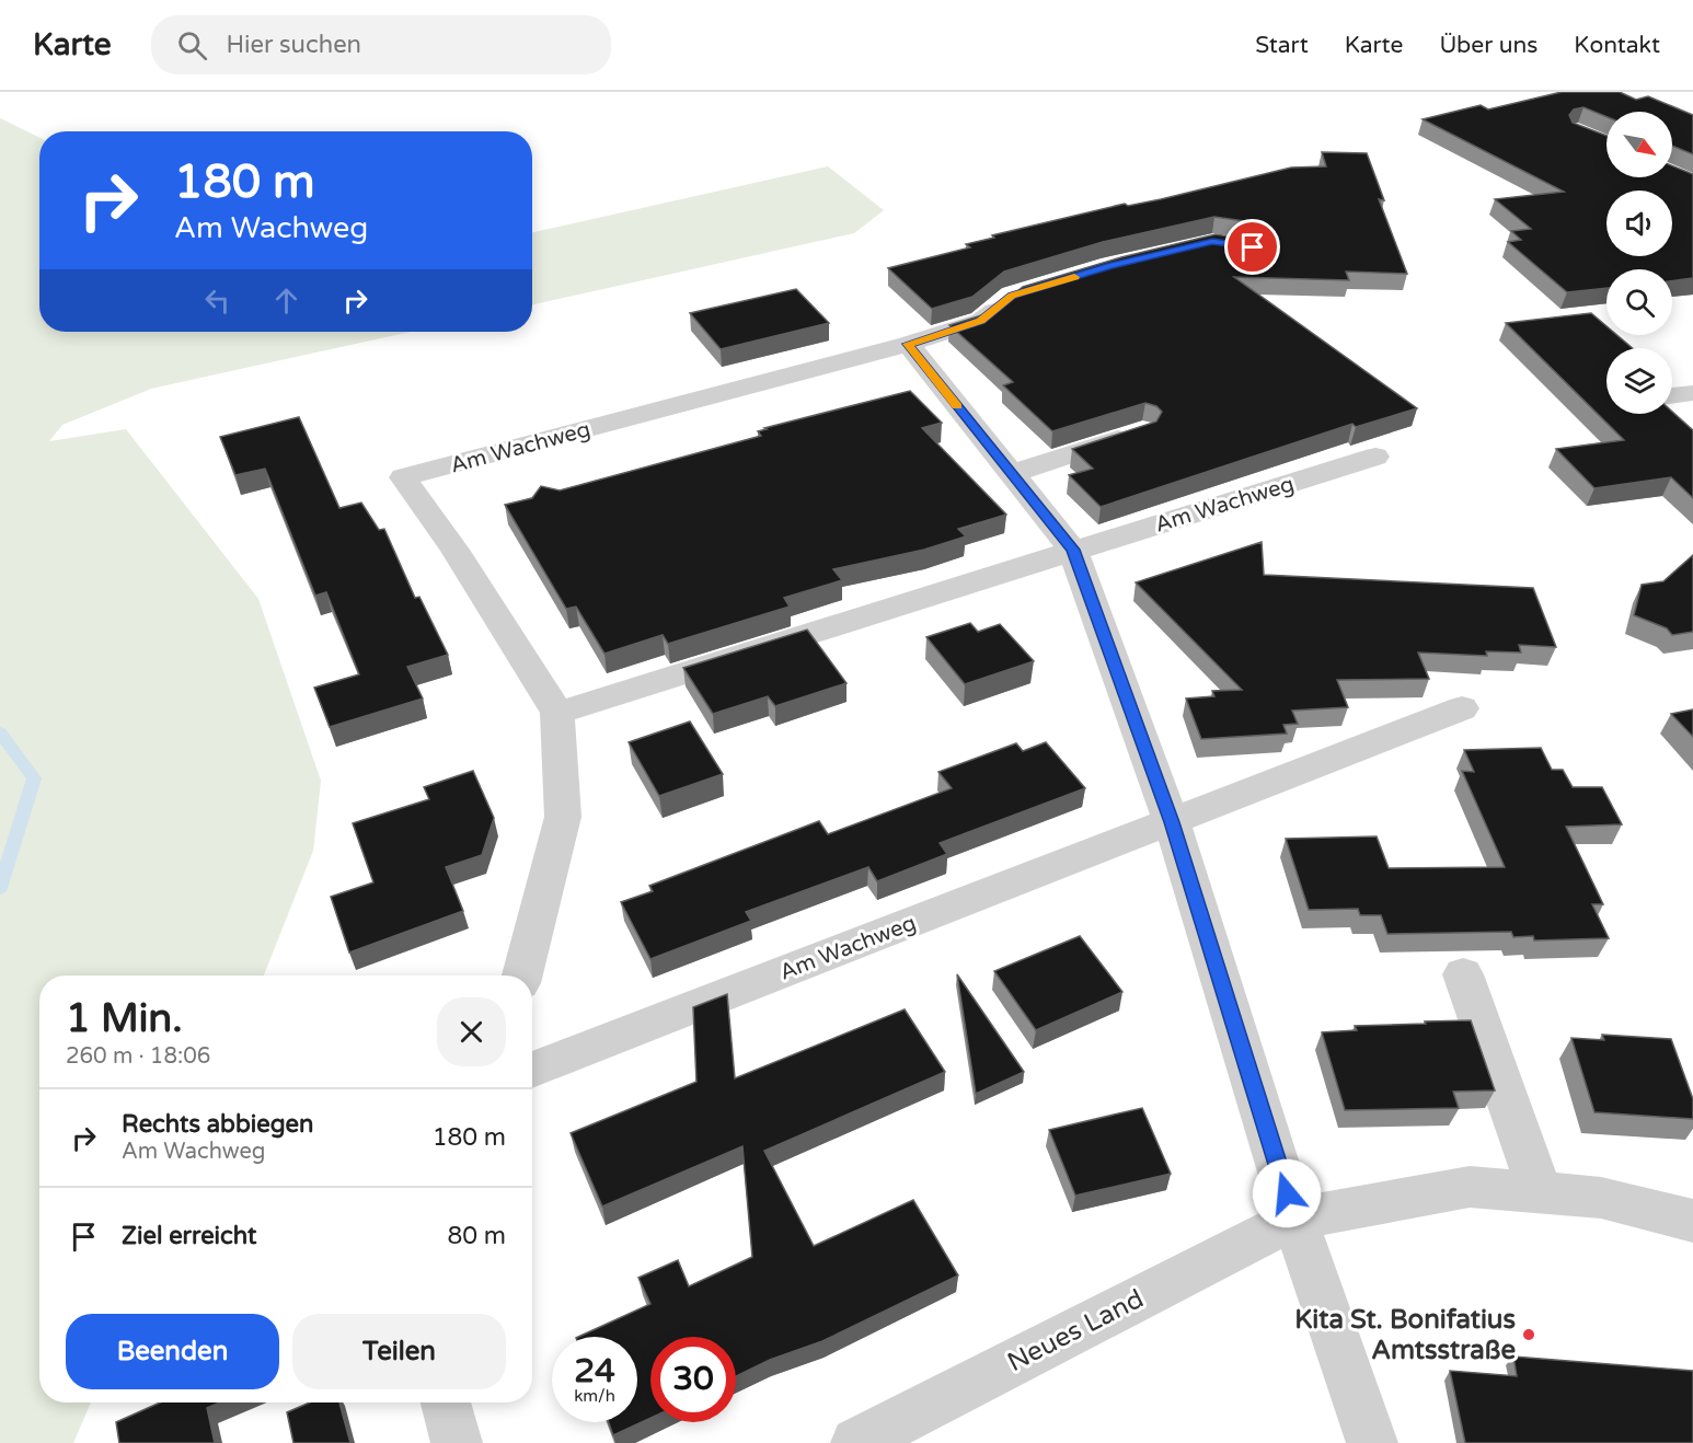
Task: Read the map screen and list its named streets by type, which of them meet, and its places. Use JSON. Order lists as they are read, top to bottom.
{
  "streets": {
    "street": ["Am Wachweg", "Neues Land"]
  },
  "places": ["Kita St. Bonifatius Amtsstraße"],
  "north": "bottom right",
  "page": {
    "header": "Karte",
    "search": "Hier suchen",
    "nav": [
      "Start",
      "Karte",
      "Über uns",
      "Kontakt"
    ],
    "turn": ["180 m", "Am Wachweg"],
    "heading": ["1 Min.", "260 m · 18:06"],
    "list": [
      {
        "name": "Rechts abbiegen",
        "note": "Am Wachweg",
        "value": "180 m"
      },
      {
        "name": "Ziel erreicht",
        "value": "80 m"
      }
    ],
    "buttons": ["Beenden", "Teilen"],
    "speed": "24 km/h",
    "limit": "30"
  }
}
